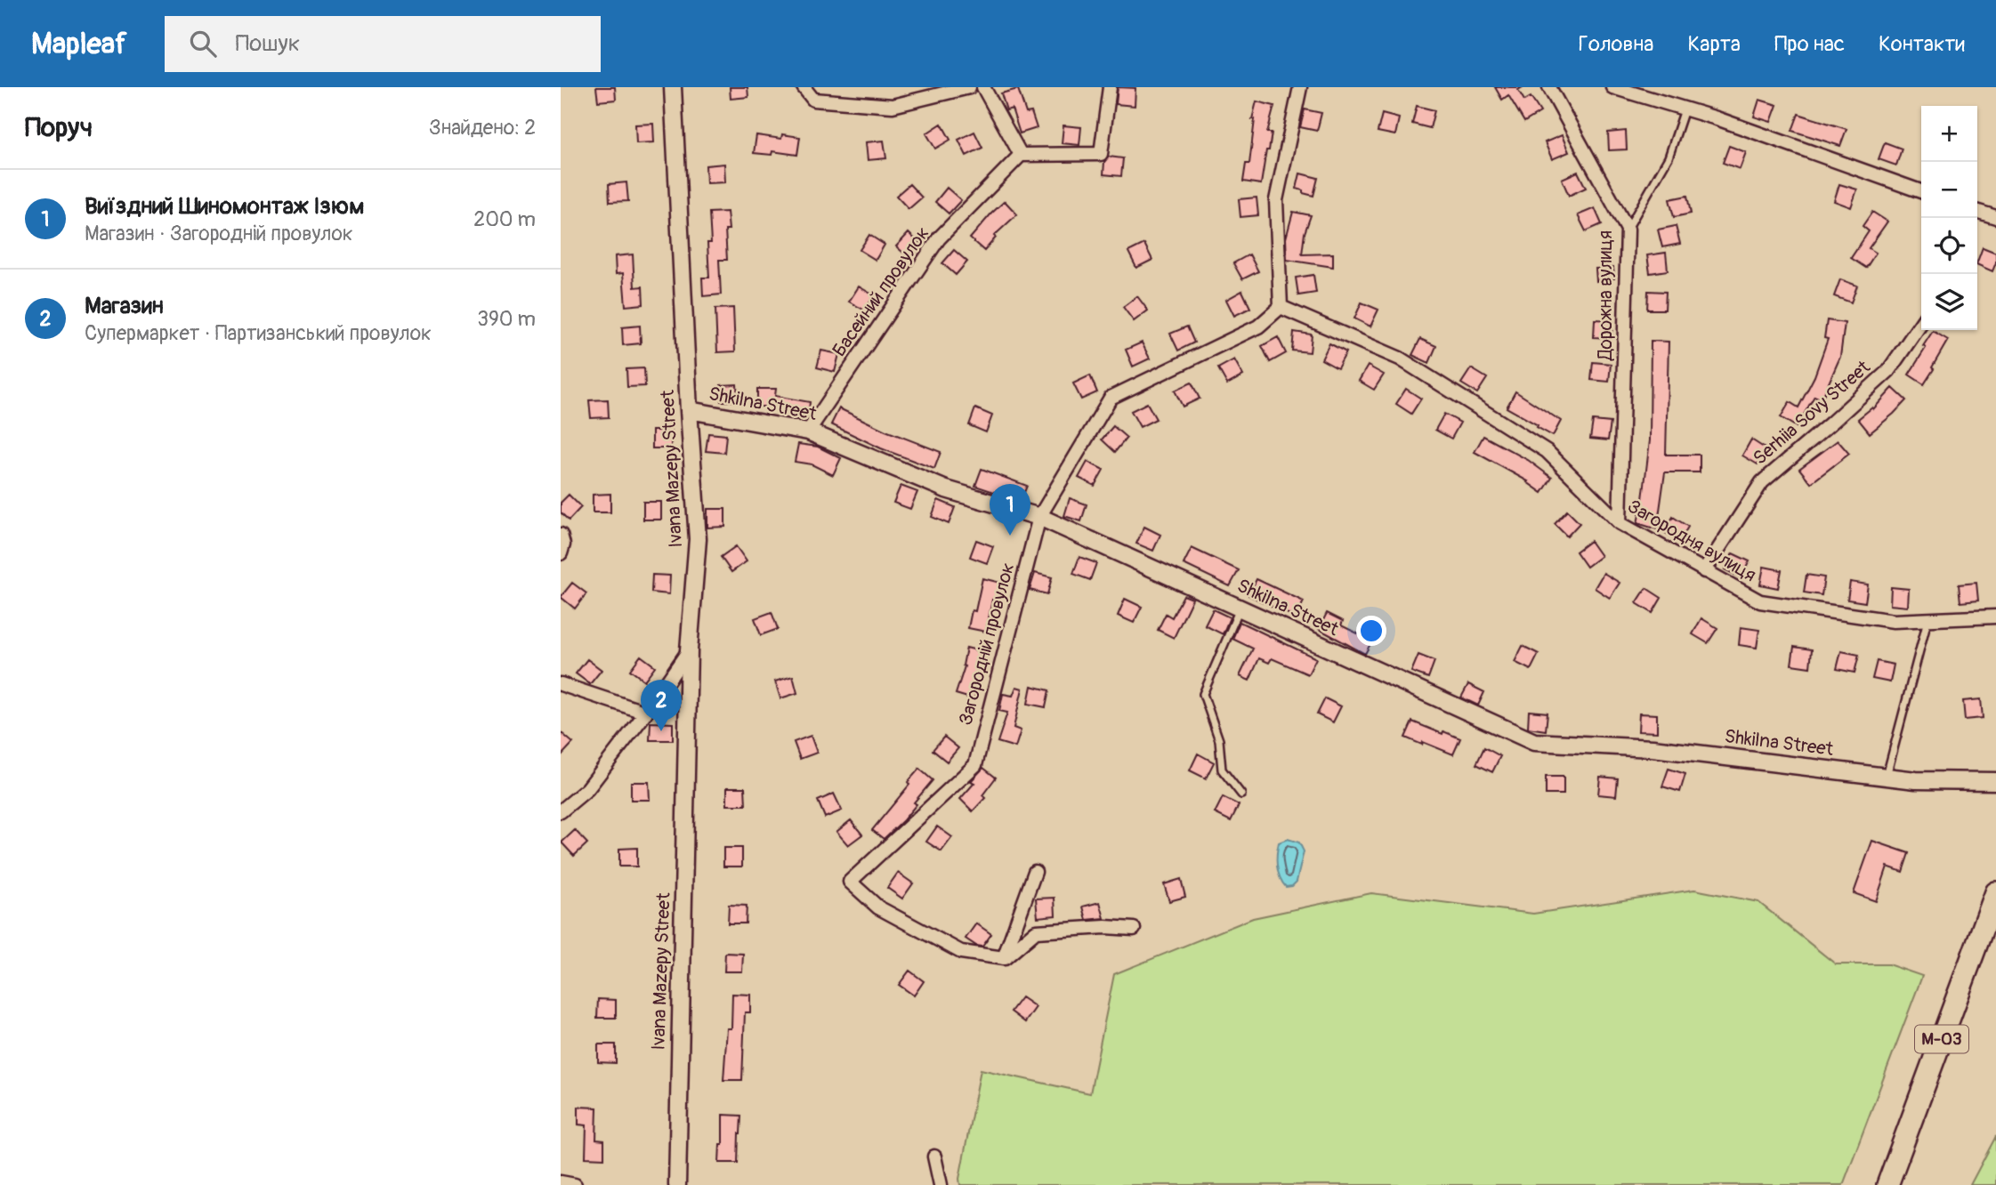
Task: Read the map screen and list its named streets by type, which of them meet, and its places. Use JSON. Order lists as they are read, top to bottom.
{
  "streets": {
    "highway": ["М-03"],
    "street": [
      "Басейний провулок",
      "Дорожна вулиця",
      "Shkilna Street",
      "Serhiia Sovy Street",
      "Ivana Mazepy Street",
      "Загородня вулиця",
      "Загородній провулок"
    ]
  },
  "crossings": [
    ["Басейний провулок", "Shkilna Street"],
    ["Дорожна вулиця", "Загородня вулиця"],
    ["Shkilna Street", "Ivana Mazepy Street"],
    ["Shkilna Street", "Загородній провулок"],
    ["Serhiia Sovy Street", "Загородня вулиця"],
    ["Загородня вулиця", "Загородній провулок"]
  ],
  "page": {
    "header": "Mapleaf",
    "search": "Пошук",
    "nav": [
      "Головна",
      "Карта",
      "Про нас",
      "Контакти"
    ],
    "heading": ["Поруч", "Знайдено: 2"],
    "map_buttons": ["+", "−"],
    "list": [
      {
        "mark": "1",
        "name": "Виїздний Шиномонтаж Ізюм",
        "note": "Магазин · Загородній провулок",
        "value": "200 m"
      },
      {
        "mark": "2",
        "name": "Магазин",
        "note": "Супермаркет · Партизанський провулок",
        "value": "390 m"
      }
    ],
    "pins": ["1", "2"]
  }
}
